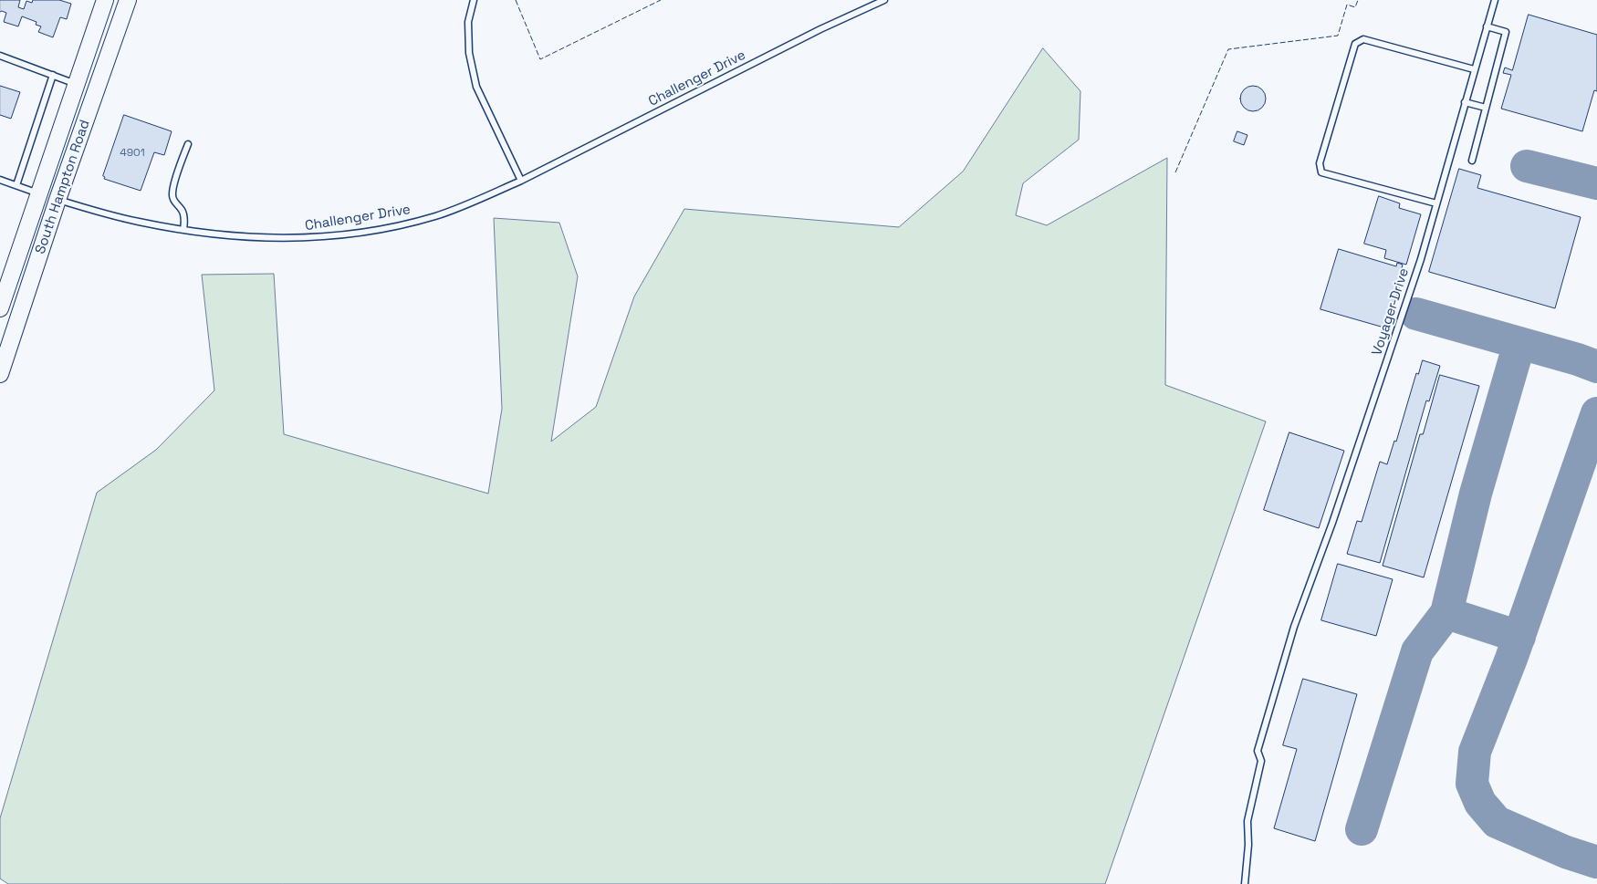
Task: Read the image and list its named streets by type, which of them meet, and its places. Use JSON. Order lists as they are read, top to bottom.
{
  "streets": {
    "main road": ["South Hampton Road"],
    "lane": ["Challenger Drive", "Voyager Drive"]
  },
  "crossings": [
    ["Challenger Drive", "South Hampton Road"]
  ],
  "house_numbers": ["4901"]
}
